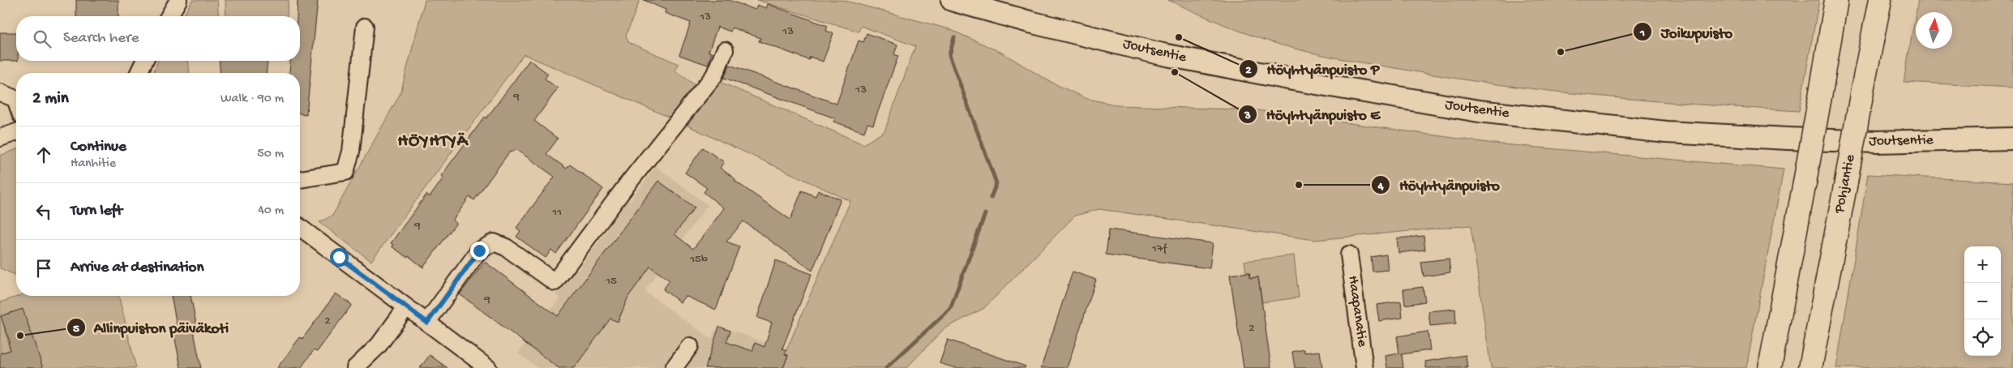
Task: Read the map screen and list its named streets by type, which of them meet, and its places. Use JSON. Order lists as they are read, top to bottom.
{
  "streets": {
    "highway": ["Pohjantie"],
    "main road": ["Joutsentie"],
    "street": ["Haapanatie"]
  },
  "districts": ["HÖYHTYÄ"],
  "places": [
    "Höyhtyänpuisto P",
    "Joikupuisto",
    "Höyhtyänpuisto E",
    "Höyhtyänpuisto",
    "Allinpuiston päiväkoti"
  ],
  "house_numbers": [
    "13",
    "13",
    "13",
    "9",
    "11",
    "9",
    "17f",
    "15b",
    "15",
    "9",
    "2",
    "2"
  ],
  "north": "top",
  "page": {
    "search": "Search here",
    "heading": ["2 min", "Walk · 90 m"],
    "list": [
      ["Continue", "Hanhitie", "50 m"],
      ["Turn left", "40 m"],
      "Arrive at destination"
    ],
    "map_buttons": ["+", "−"]
  }
}
